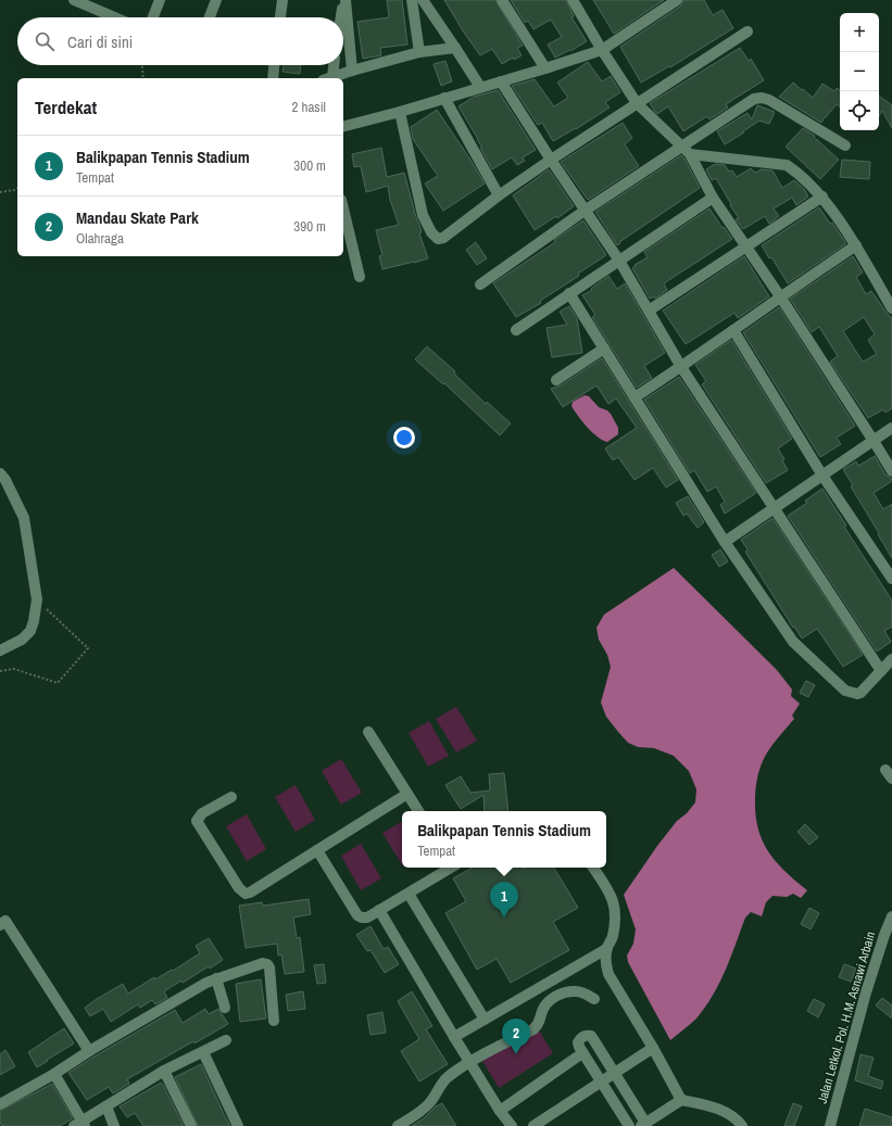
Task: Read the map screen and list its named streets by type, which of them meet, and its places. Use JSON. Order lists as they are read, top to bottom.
{
  "streets": {
    "street": ["Jalan Letkol. Pol. H.M. Asnawi Arbain"]
  },
  "page": {
    "map_buttons": ["+", "−"],
    "search": "Cari di sini",
    "heading": ["Terdekat", "2 hasil"],
    "list": [
      {
        "mark": "1",
        "name": "Balikpapan Tennis Stadium",
        "note": "Tempat",
        "value": "300 m"
      },
      {
        "mark": "2",
        "name": "Mandau Skate Park",
        "note": "Olahraga",
        "value": "390 m"
      }
    ],
    "popup": ["Balikpapan Tennis Stadium", "Tempat"],
    "pins": ["1", "2"]
  }
}
